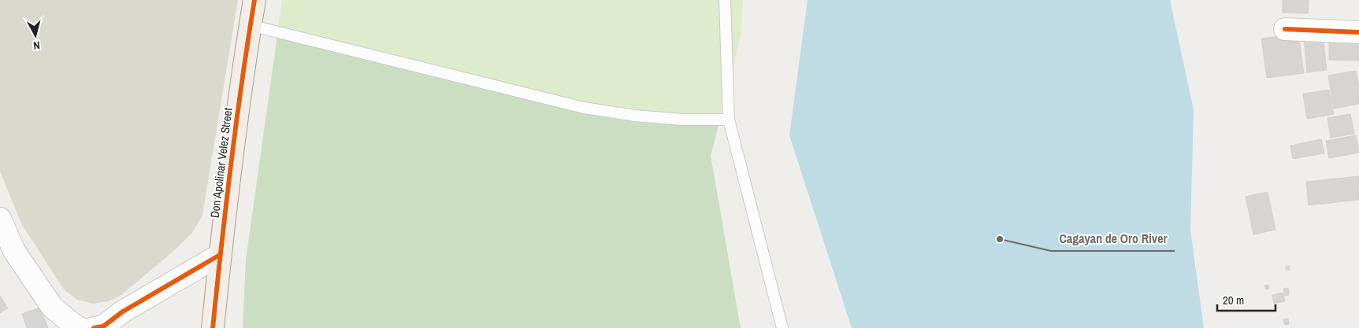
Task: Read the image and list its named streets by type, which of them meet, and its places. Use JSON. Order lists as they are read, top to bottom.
{
  "streets": {
    "main road": ["Don Apolinar Velez Street"]
  },
  "places": ["Cagayan de Oro River"],
  "scale_bar": "20 m",
  "north": "bottom"
}
